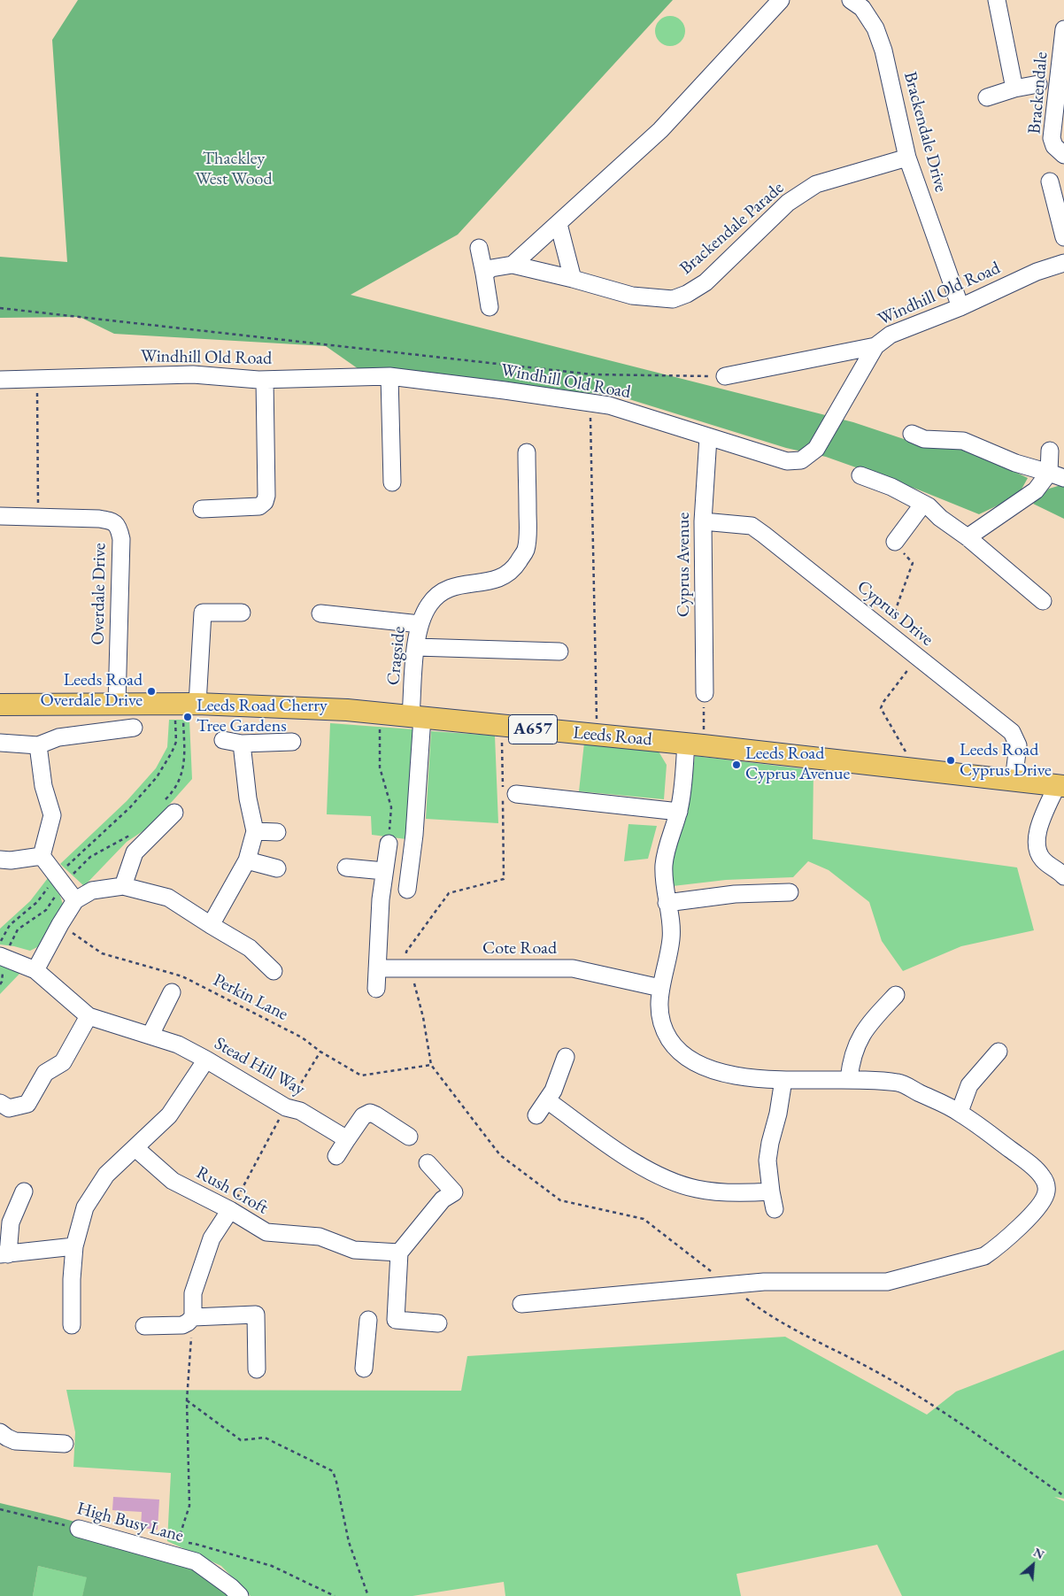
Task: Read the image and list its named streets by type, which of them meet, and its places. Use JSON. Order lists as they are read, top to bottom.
{
  "streets": {
    "main road": ["A657", "Leeds Road"],
    "street": [
      "Brackendale",
      "Brackendale Drive",
      "Brackendale Parade",
      "Windhill Old Road",
      "Cyprus Avenue",
      "Overdale Drive",
      "Cyprus Drive",
      "Cragside",
      "Cote Road",
      "Stead Hill Way",
      "Rush Croft",
      "High Busy Lane"
    ],
    "path": ["Perkin Lane"]
  },
  "crossings": [
    ["Brackendale Drive", "Brackendale Parade"],
    ["Brackendale Drive", "Windhill Old Road"],
    ["Windhill Old Road", "Cyprus Avenue"],
    ["Cyprus Avenue", "Cyprus Drive"],
    ["Overdale Drive", "Leeds Road"],
    ["Cyprus Drive", "Leeds Road"],
    ["Cragside", "Leeds Road"]
  ],
  "parks": ["Thackley West Wood"],
  "places": [
    "Leeds Road Overdale Drive",
    "Leeds Road Cherry Tree Gardens",
    "Leeds Road Cyprus Drive",
    "Leeds Road Cyprus Avenue"
  ],
  "north": "top right"
}
